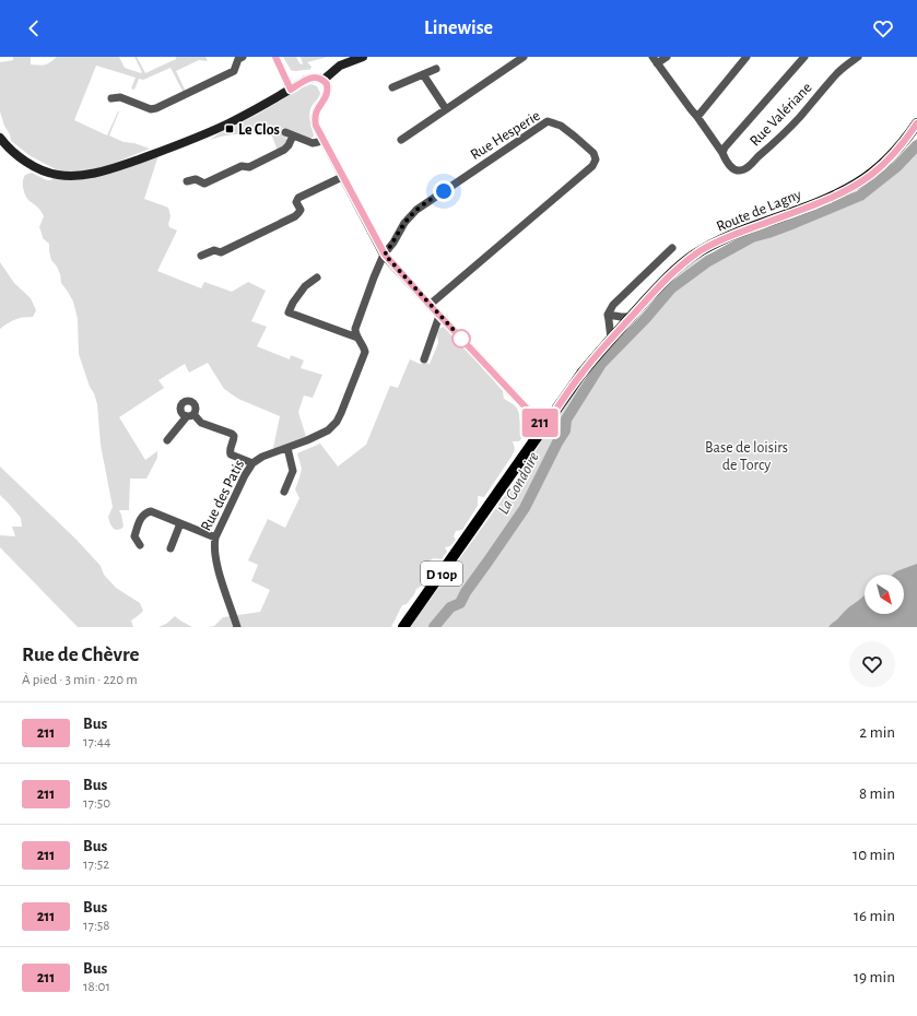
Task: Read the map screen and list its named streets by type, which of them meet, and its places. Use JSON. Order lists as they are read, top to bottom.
{
  "streets": {
    "main road": ["Route de Lagny", "D 10p"],
    "street": ["Rue Valériane", "Rue Hesperie", "Rue des Patis"]
  },
  "crossings": [
    ["Rue Hesperie", "Rue des Patis"],
    ["Route de Lagny", "D 10p"]
  ],
  "water": ["La Gondoire"],
  "parks": ["Base de loisirs de Torcy"],
  "places": {
    "transit": ["Le Clos"]
  },
  "lines": ["bus line 211"],
  "north": "bottom right",
  "page": {
    "header": "Linewise",
    "on_map": "211",
    "heading": ["Rue de Chèvre", "À pied · 3 min · 220 m"],
    "list": [
      {
        "mark": "211",
        "name": "Bus",
        "note": "17:44",
        "value": "2 min"
      },
      {
        "mark": "211",
        "name": "Bus",
        "note": "17:50",
        "value": "8 min"
      },
      {
        "mark": "211",
        "name": "Bus",
        "note": "17:52",
        "value": "10 min"
      },
      {
        "mark": "211",
        "name": "Bus",
        "note": "17:58",
        "value": "16 min"
      },
      {
        "mark": "211",
        "name": "Bus",
        "note": "18:01",
        "value": "19 min"
      }
    ]
  }
}
